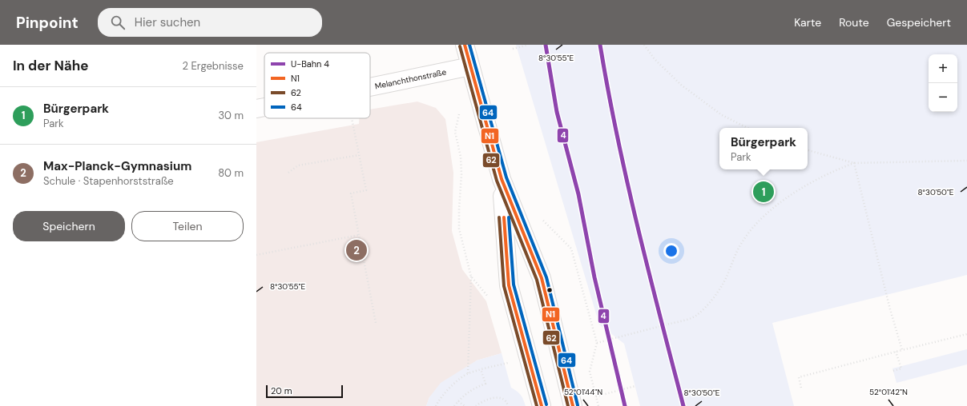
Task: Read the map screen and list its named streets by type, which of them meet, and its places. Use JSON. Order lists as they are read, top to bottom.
{
  "streets": {
    "main road": ["Melanchthonstraße"]
  },
  "lines": [
    "metro line 4",
    "transit line N1",
    "transit line 64",
    "transit line 62"
  ],
  "legend": [
    "U-Bahn 4",
    "N1",
    "62",
    "64"
  ],
  "scale_bar": "20 m",
  "page": {
    "header": "Pinpoint",
    "search": "Hier suchen",
    "nav": ["Karte", "Route", "Gespeichert"],
    "heading": ["In der Nähe", "2 Ergebnisse"],
    "map_buttons": ["+", "−"],
    "list": [
      {
        "mark": "1",
        "name": "Bürgerpark",
        "note": "Park",
        "value": "30 m"
      },
      {
        "mark": "2",
        "name": "Max-Planck-Gymnasium",
        "note": "Schule · Stapenhorststraße",
        "value": "80 m"
      }
    ],
    "popup": ["Bürgerpark", "Park"],
    "pins": ["1", "2"],
    "buttons": ["Speichern", "Teilen"],
    "scale": "20 m"
  },
  "coordinates": [
    "8°30'55\"E",
    "8°30'50\"E",
    "52°01'44\"N",
    "52°01'42\"N"
  ]
}
